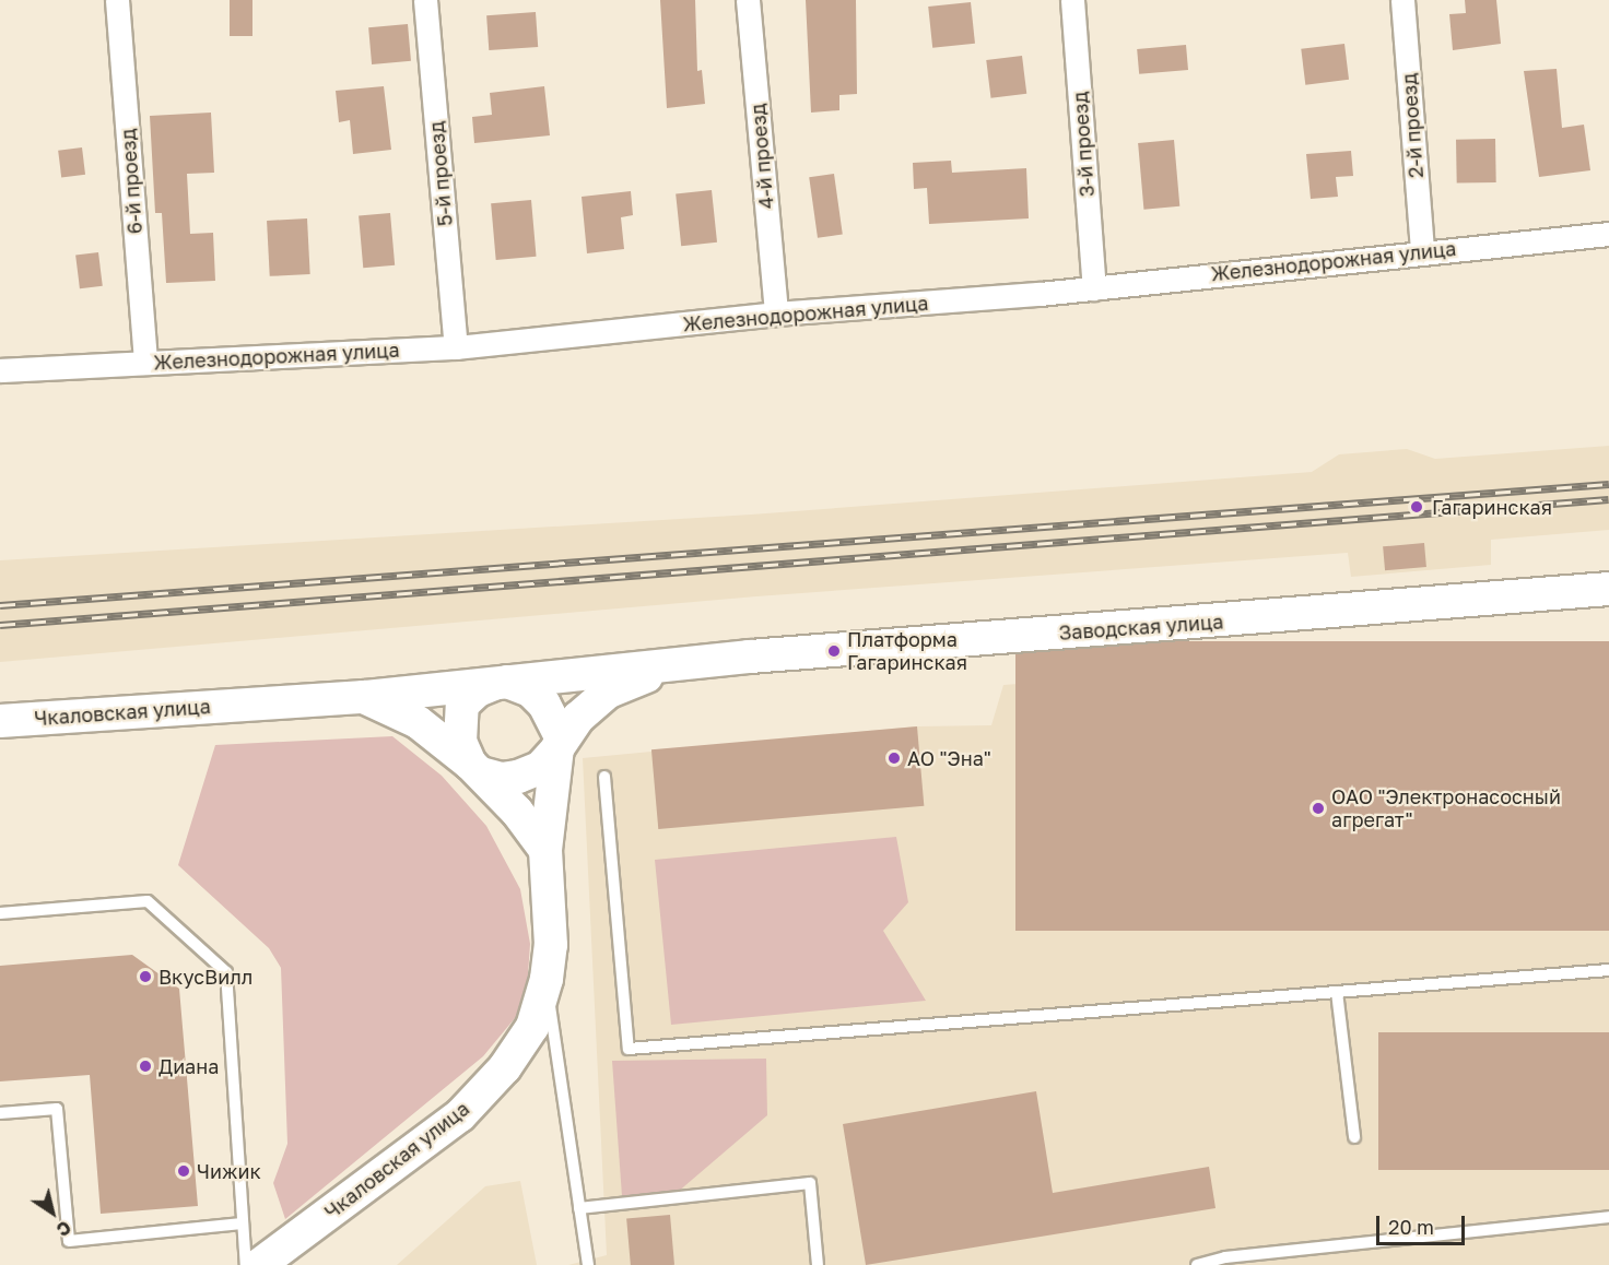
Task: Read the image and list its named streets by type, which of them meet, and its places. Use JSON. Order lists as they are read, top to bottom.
{
  "streets": {
    "main road": ["Заводская улица", "Чкаловская улица"],
    "street": [
      "2-й проезд",
      "3-й проезд",
      "4-й проезд",
      "5-й проезд",
      "6-й проезд",
      "Железнодорожная улица"
    ]
  },
  "crossings": [
    ["2-й проезд", "Железнодорожная улица"],
    ["3-й проезд", "Железнодорожная улица"],
    ["4-й проезд", "Железнодорожная улица"],
    ["5-й проезд", "Железнодорожная улица"],
    ["6-й проезд", "Железнодорожная улица"],
    ["Заводская улица", "Чкаловская улица"]
  ],
  "places": [
    "Гагаринская",
    "Платформа Гагаринская",
    "АО \"Эна\"",
    "ОАО \"Электронасосный агрегат\"",
    "ВкусВилл",
    "Диана",
    "Чижик"
  ],
  "scale_bar": "20 m",
  "north": "bottom right"
}
